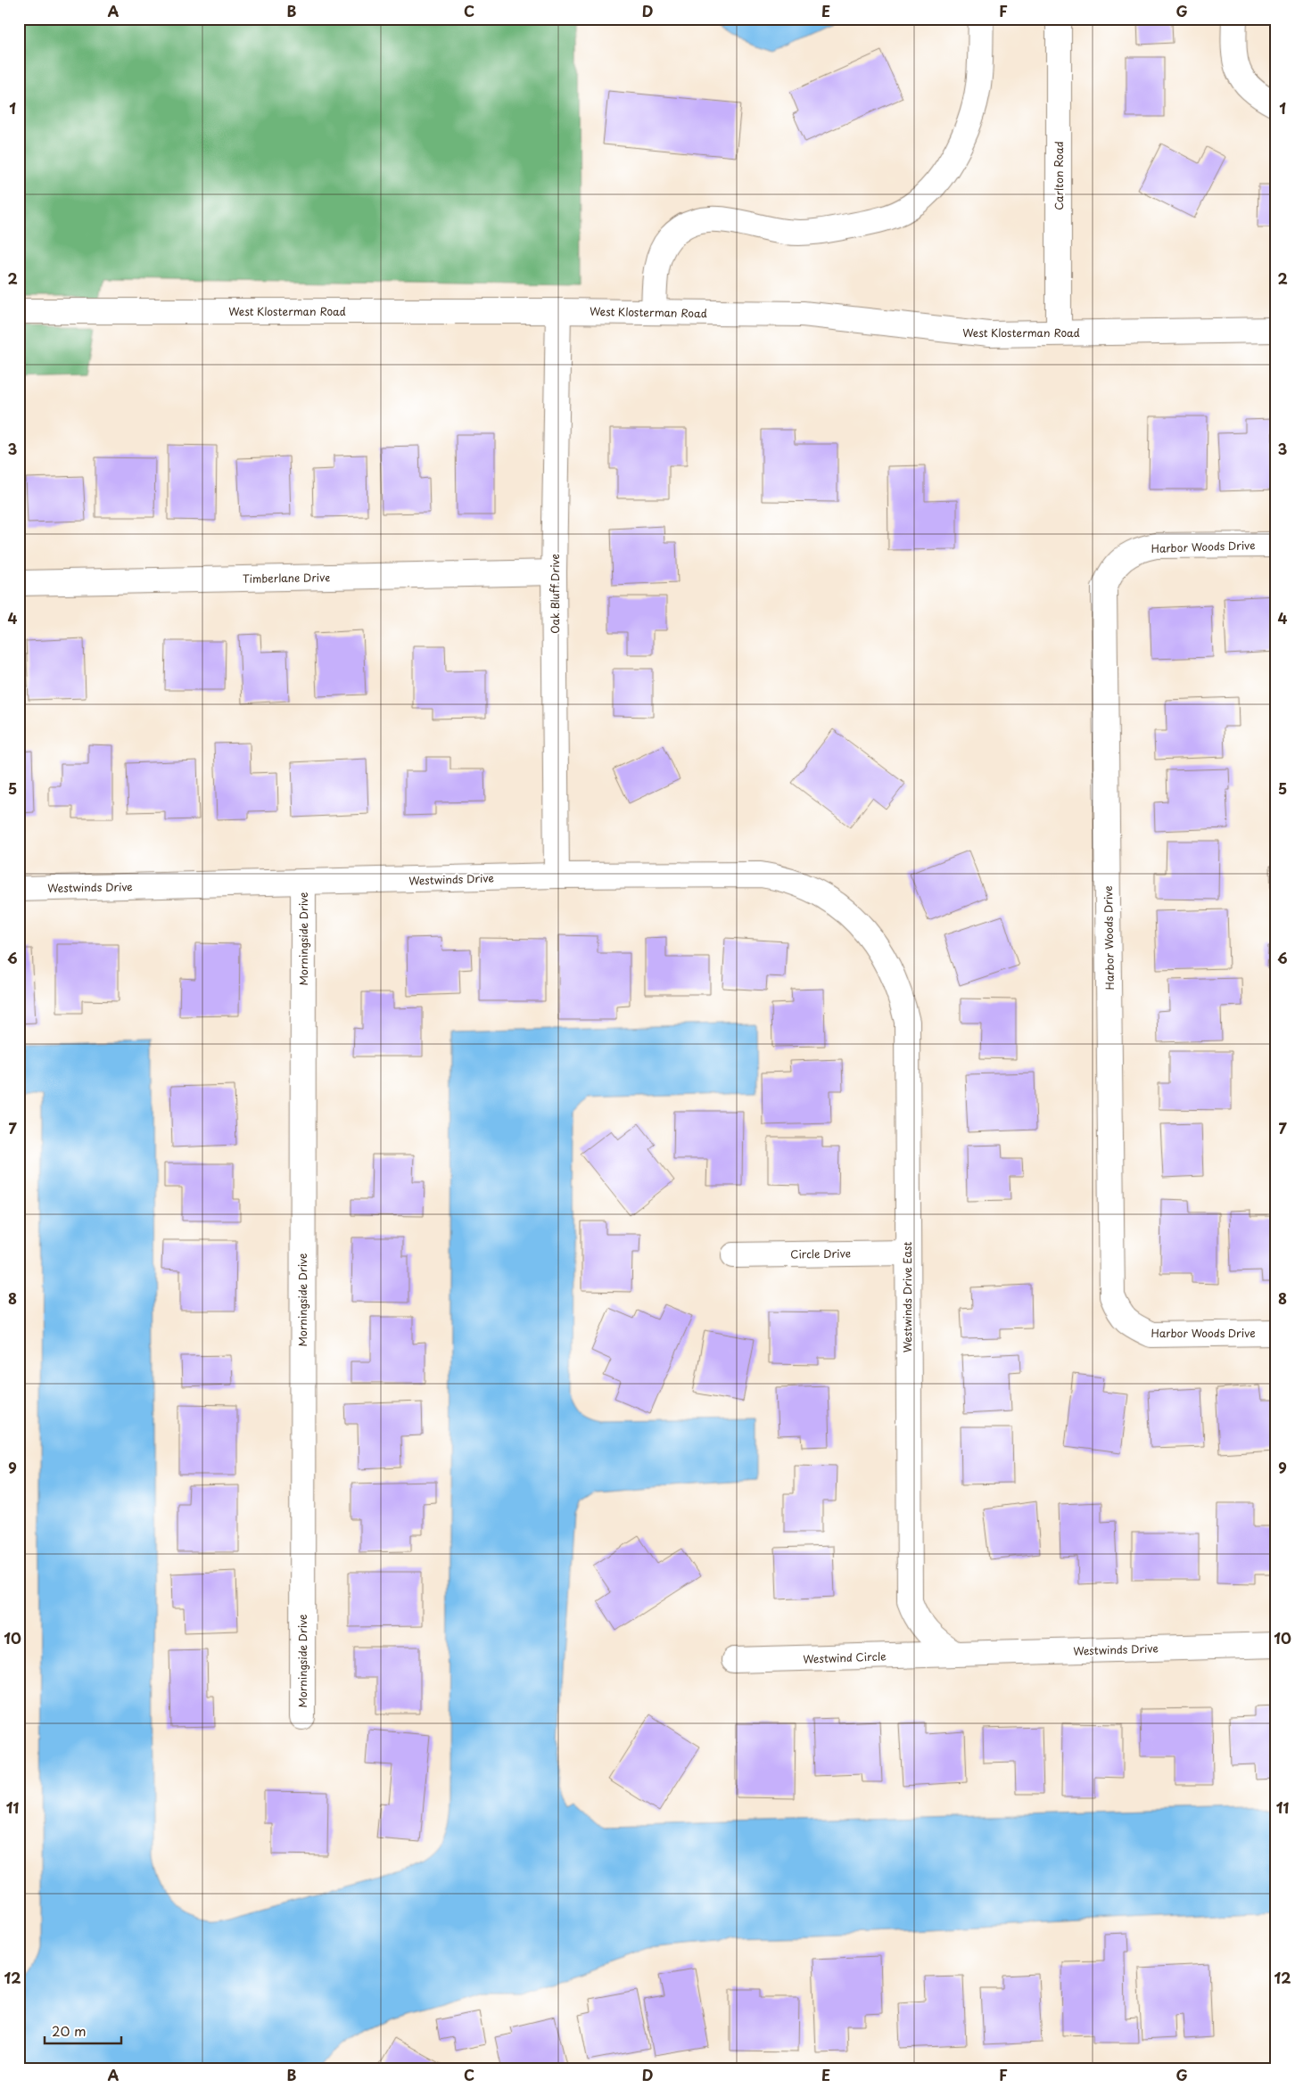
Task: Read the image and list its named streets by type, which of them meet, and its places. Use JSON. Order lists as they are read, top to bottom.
{
  "streets": {
    "street": [
      "Carlton Road",
      "West Klosterman Road",
      "Harbor Woods Drive",
      "Timberlane Drive",
      "Oak Bluff Drive",
      "Westwinds Drive",
      "Morningside Drive",
      "Circle Drive",
      "Westwinds Drive East",
      "Westwind Circle"
    ]
  },
  "crossings": [
    ["Carlton Road", "West Klosterman Road"],
    ["West Klosterman Road", "Oak Bluff Drive"],
    ["Timberlane Drive", "Oak Bluff Drive"],
    ["Oak Bluff Drive", "Westwinds Drive"],
    ["Westwinds Drive", "Morningside Drive"],
    ["Westwinds Drive", "Westwinds Drive East"],
    ["Westwinds Drive", "Westwind Circle"],
    ["Circle Drive", "Westwinds Drive East"],
    ["Westwinds Drive East", "Westwind Circle"]
  ],
  "scale_bar": "20 m",
  "grid": {
    "columns": [
      "A",
      "B",
      "C",
      "D",
      "E",
      "F",
      "G"
    ],
    "rows": [
      "1",
      "2",
      "3",
      "4",
      "5",
      "6",
      "7",
      "8",
      "9",
      "10",
      "11",
      "12"
    ]
  }
}
